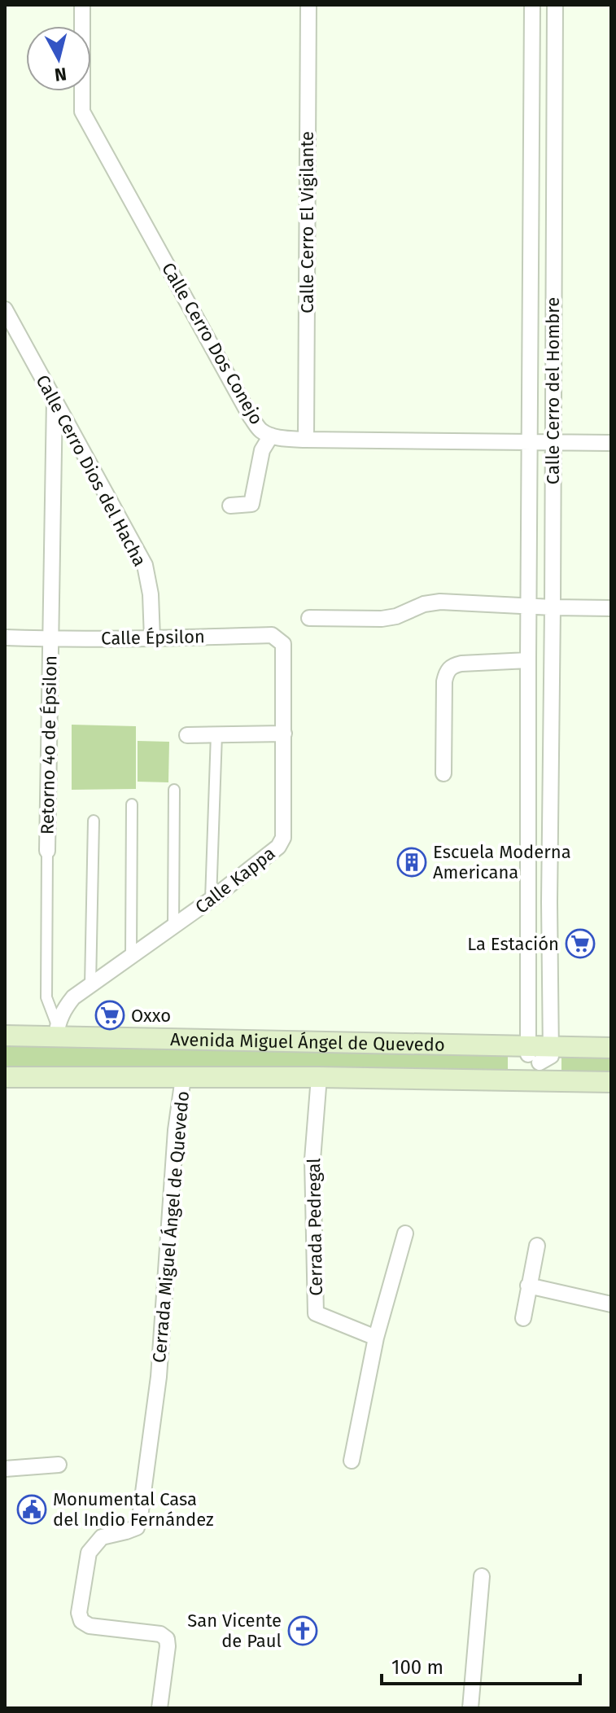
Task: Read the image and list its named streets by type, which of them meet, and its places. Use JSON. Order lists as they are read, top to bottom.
{
  "streets": {
    "main road": ["Avenida Miguel Ángel de Quevedo"],
    "street": [
      "Calle Cerro El Vigilante",
      "Calle Cerro Dos Conejo",
      "Calle Cerro del Hombre",
      "Calle Cerro Dios del Hacha",
      "Calle Épsilon",
      "Retorno 4o de Épsilon",
      "Calle Kappa",
      "Cerrada Miguel Ángel de Quevedo",
      "Cerrada Pedregal"
    ]
  },
  "crossings": [
    ["Calle Cerro El Vigilante", "Calle Cerro Dos Conejo"],
    ["Calle Cerro Dos Conejo", "Calle Cerro del Hombre"],
    ["Calle Cerro del Hombre", "Avenida Miguel Ángel de Quevedo"],
    ["Calle Cerro Dios del Hacha", "Calle Épsilon"],
    ["Calle Cerro Dios del Hacha", "Retorno 4o de Épsilon"],
    ["Calle Épsilon", "Retorno 4o de Épsilon"],
    ["Calle Épsilon", "Calle Kappa"],
    ["Calle Kappa", "Avenida Miguel Ángel de Quevedo"],
    ["Avenida Miguel Ángel de Quevedo", "Cerrada Miguel Ángel de Quevedo"],
    ["Avenida Miguel Ángel de Quevedo", "Cerrada Pedregal"]
  ],
  "places": {
    "building": ["Escuela Moderna Americana"],
    "supermarket": ["La Estación", "Oxxo"],
    "public building": ["Monumental Casa del Indio Fernández"],
    "church": ["San Vicente de Paul"]
  },
  "scale_bar": "100 m",
  "north": "bottom"
}
